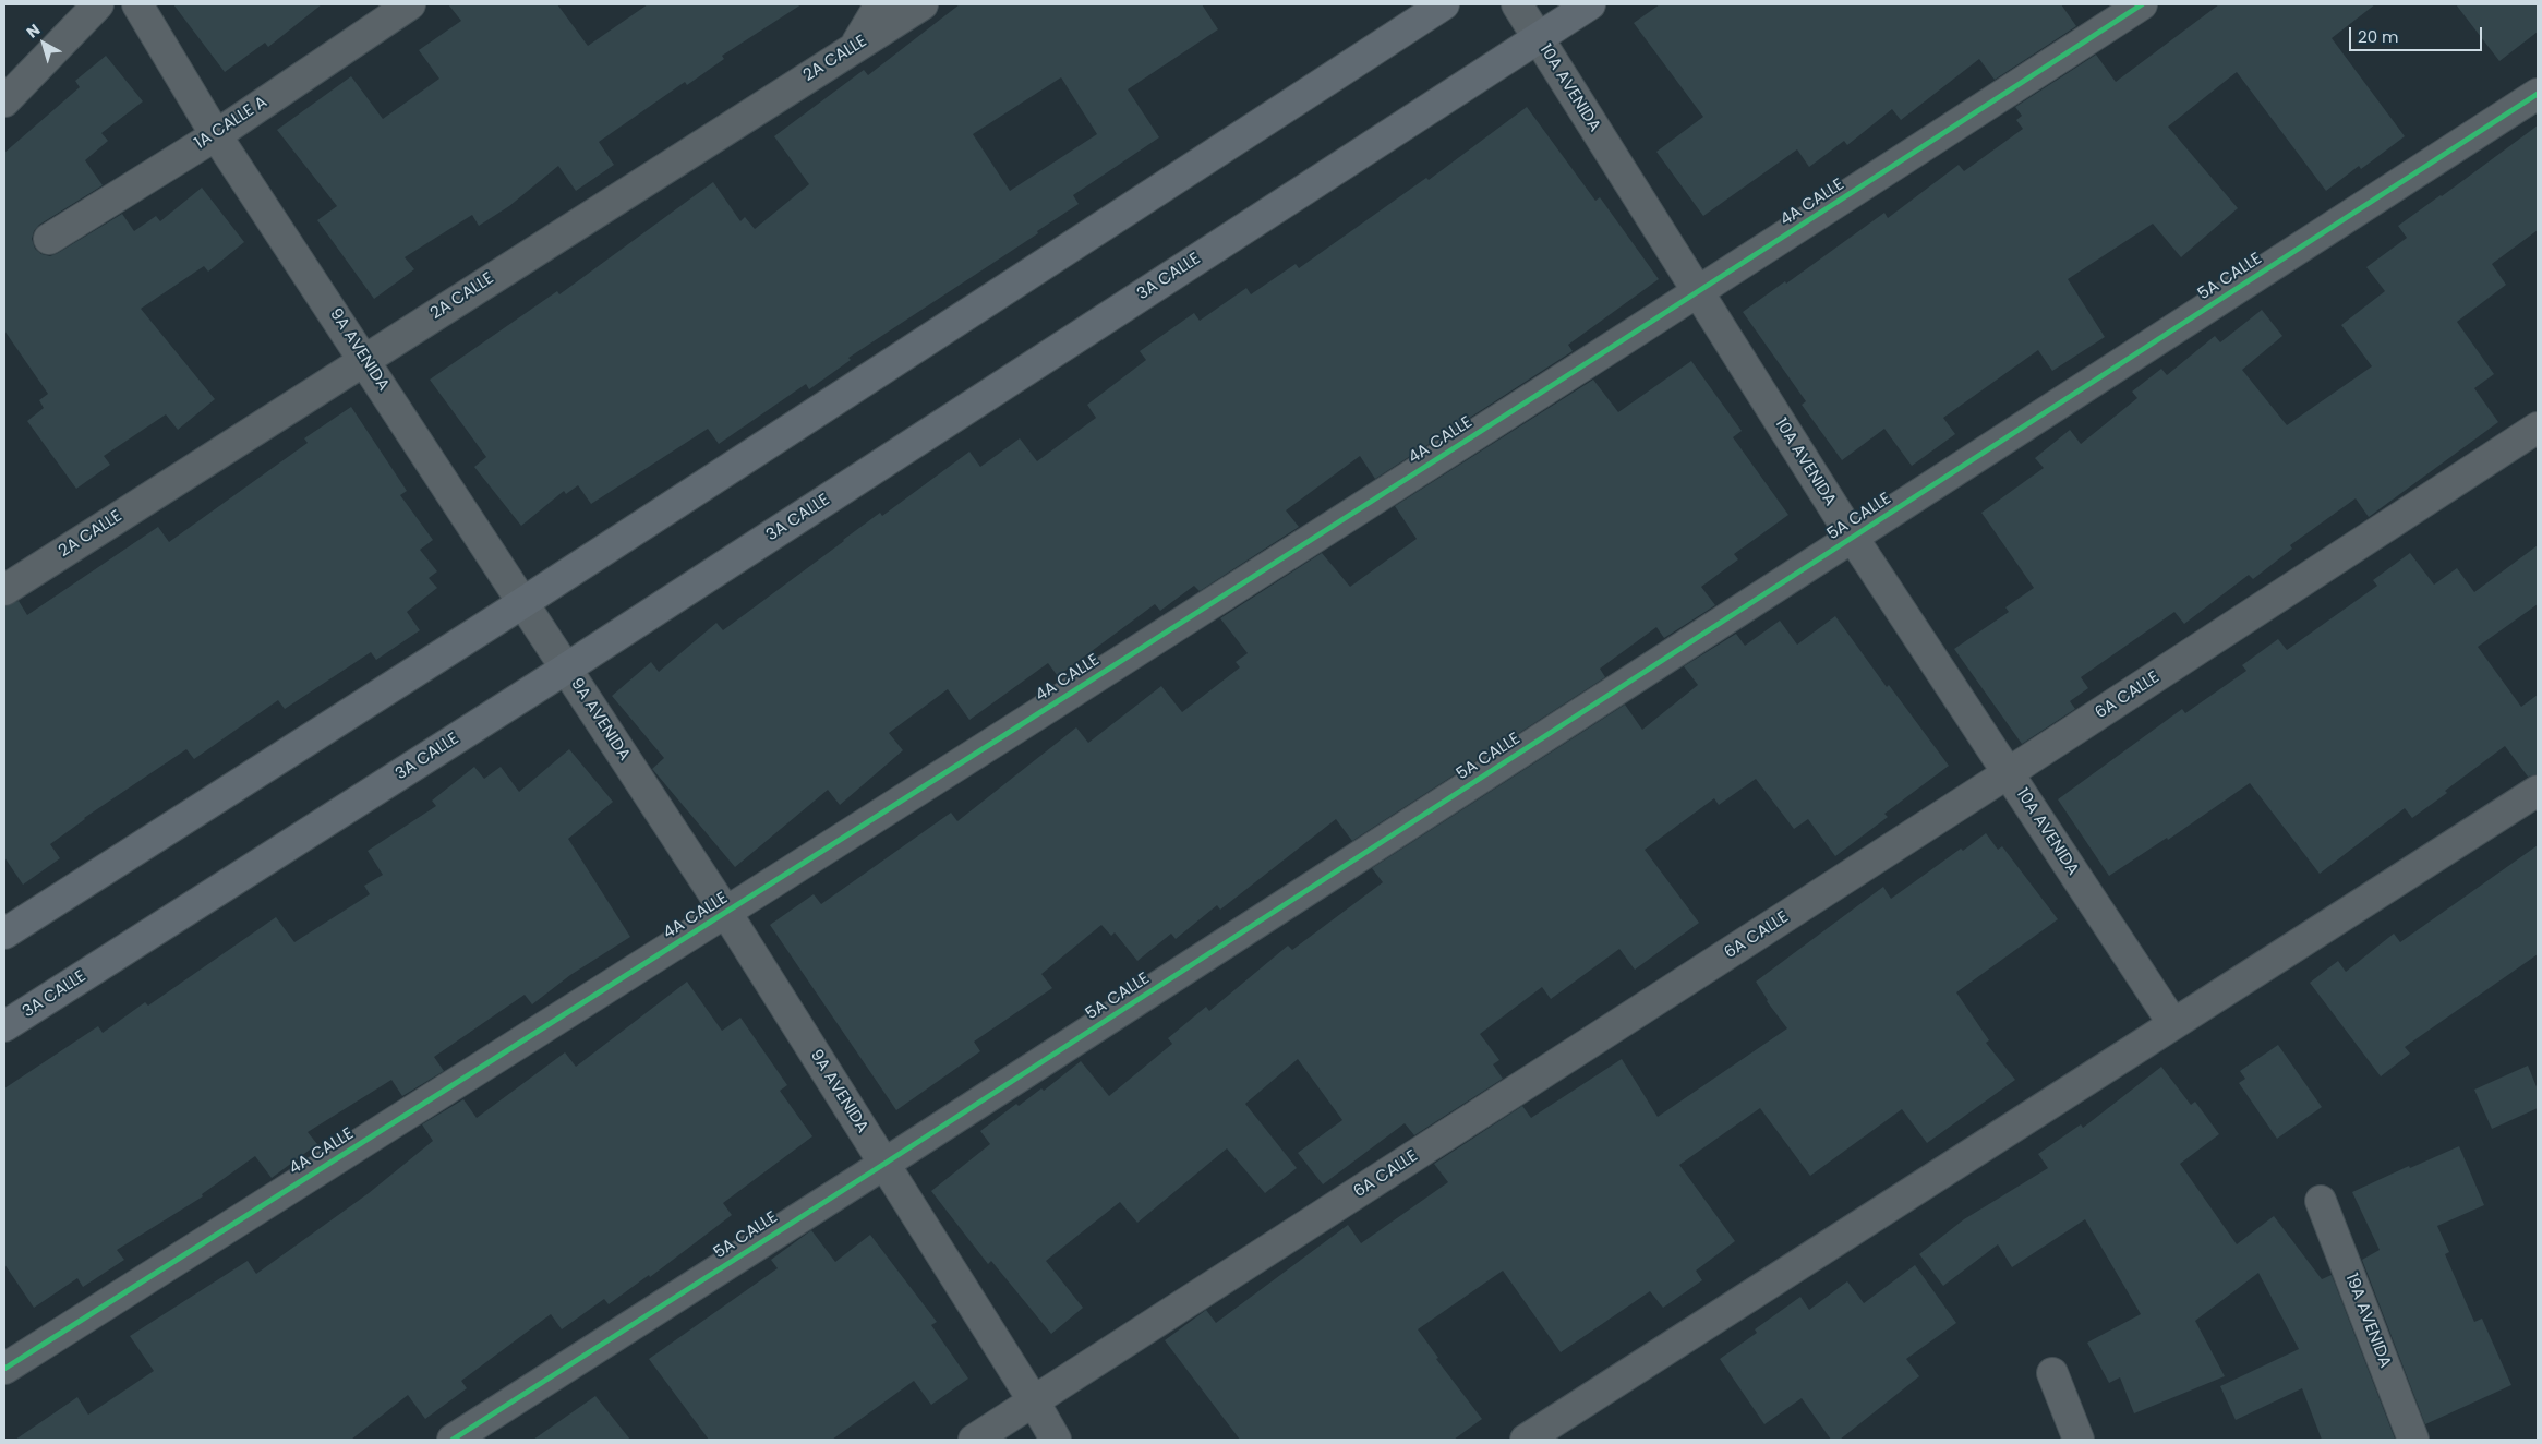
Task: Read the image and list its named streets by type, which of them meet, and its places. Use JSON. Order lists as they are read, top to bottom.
{
  "streets": {
    "street": [
      "2A CALLE",
      "10A AVENIDA",
      "1A CALLE A",
      "4A CALLE",
      "3A CALLE",
      "5A CALLE",
      "9A AVENIDA",
      "6A CALLE",
      "19A AVENIDA"
    ]
  },
  "crossings": [
    ["2A CALLE", "9A AVENIDA"],
    ["10A AVENIDA", "4A CALLE"],
    ["10A AVENIDA", "3A CALLE"],
    ["10A AVENIDA", "5A CALLE"],
    ["10A AVENIDA", "6A CALLE"],
    ["1A CALLE A", "9A AVENIDA"],
    ["4A CALLE", "9A AVENIDA"],
    ["3A CALLE", "9A AVENIDA"],
    ["5A CALLE", "9A AVENIDA"],
    ["9A AVENIDA", "6A CALLE"]
  ],
  "scale_bar": "20 m",
  "north": "top left"
}
